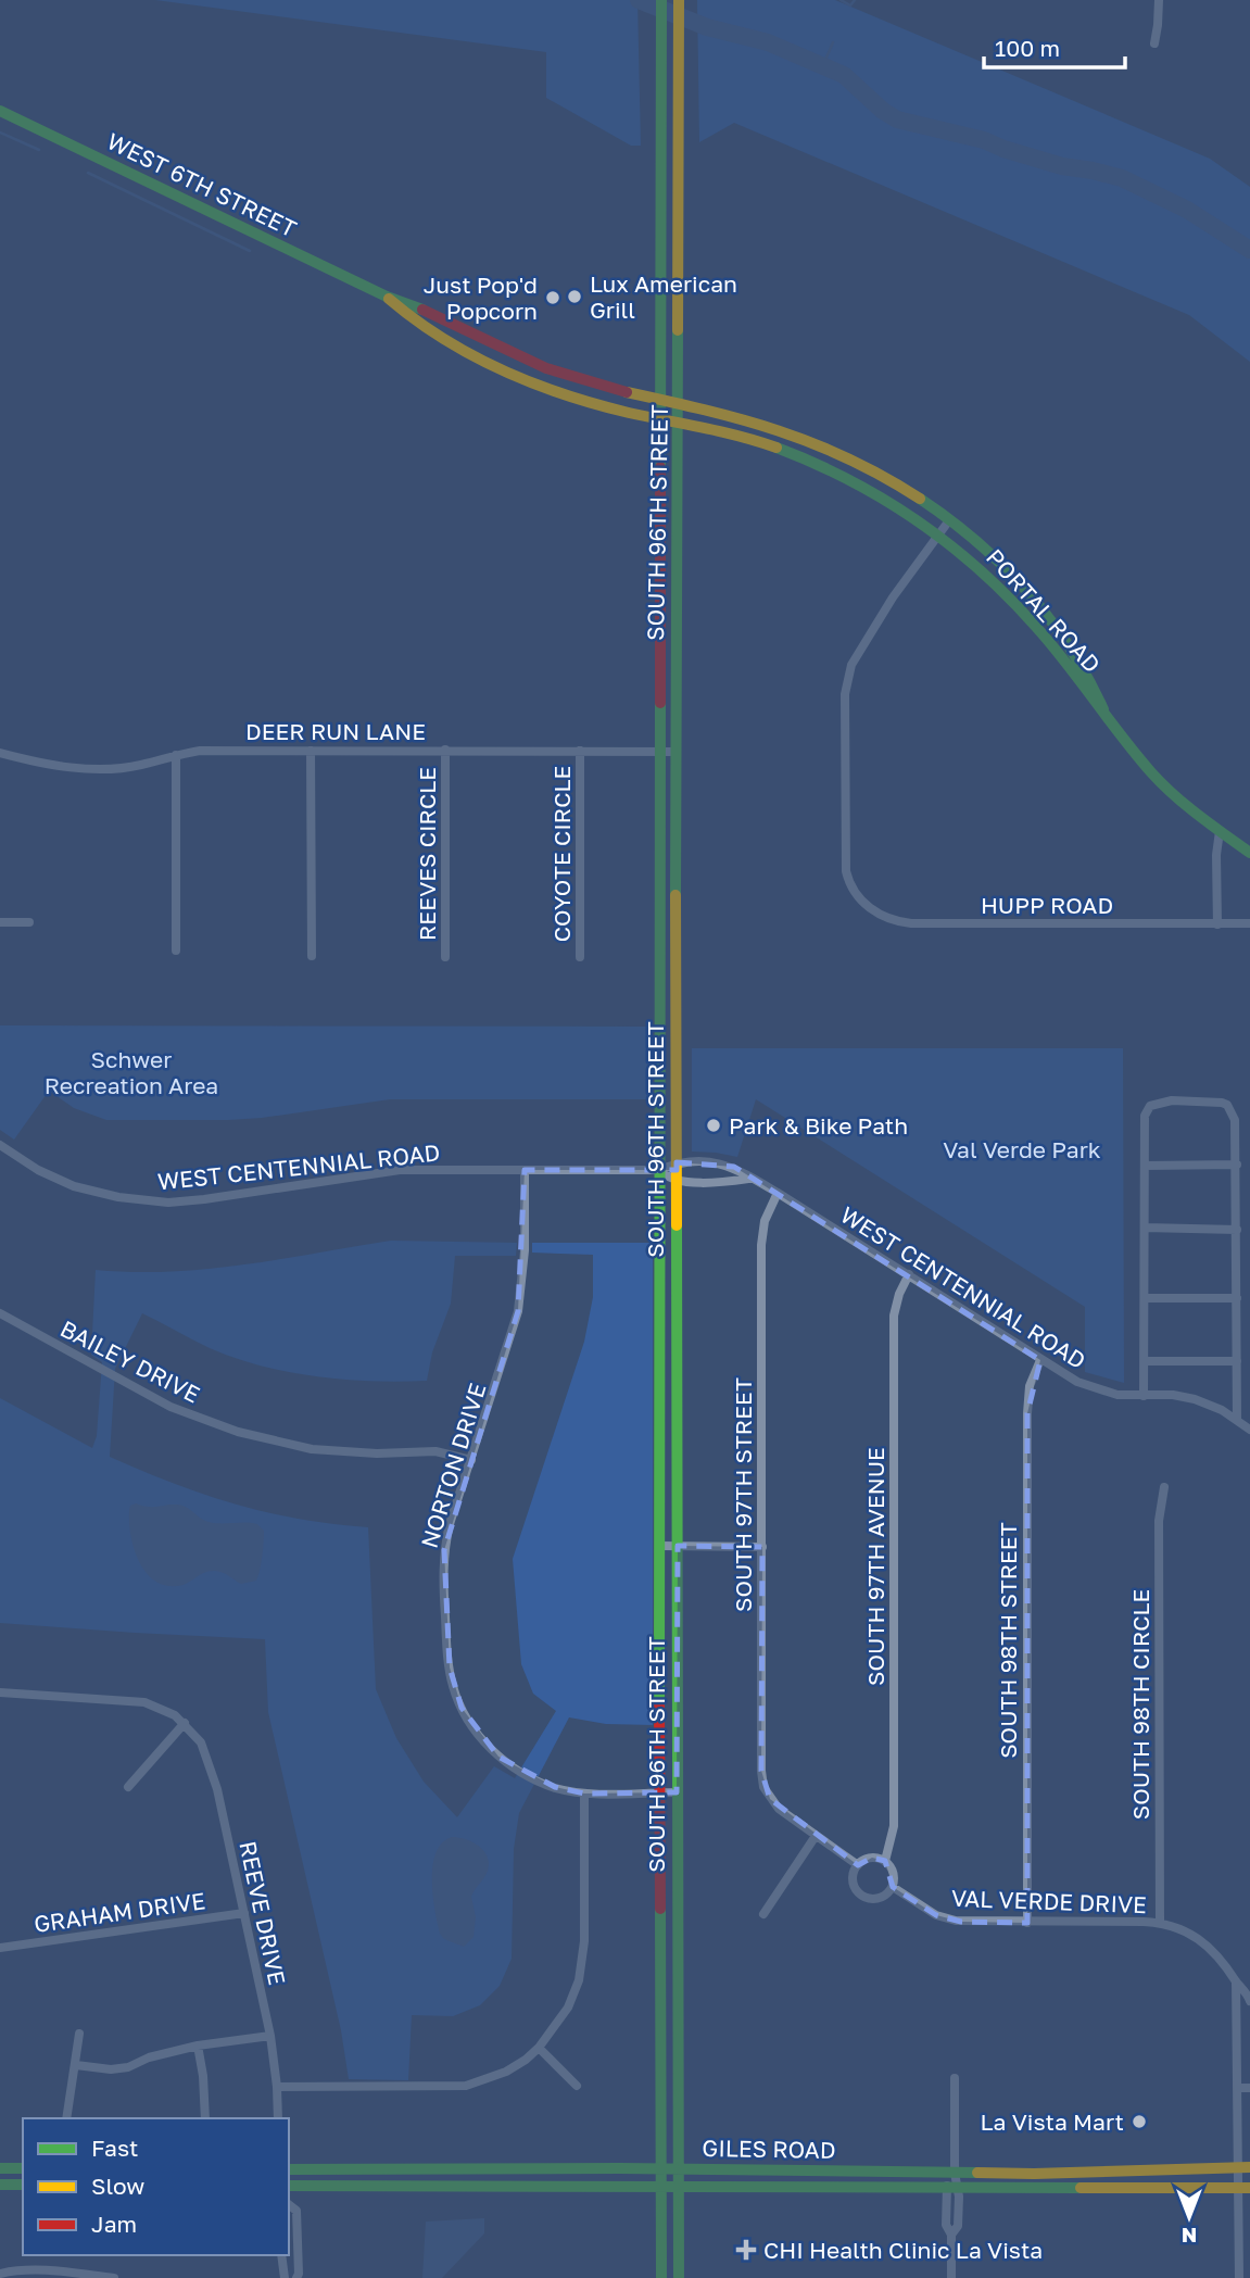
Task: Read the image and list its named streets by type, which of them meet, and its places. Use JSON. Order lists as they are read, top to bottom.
{
  "streets": {
    "main road": [
      "WEST 6TH STREET",
      "SOUTH 96TH STREET",
      "PORTAL ROAD",
      "GILES ROAD"
    ],
    "street": [
      "DEER RUN LANE",
      "REEVES CIRCLE",
      "COYOTE CIRCLE",
      "HUPP ROAD",
      "WEST CENTENNIAL ROAD",
      "BAILEY DRIVE",
      "NORTON DRIVE",
      "SOUTH 97TH STREET",
      "SOUTH 97TH AVENUE",
      "SOUTH 98TH STREET",
      "SOUTH 98TH CIRCLE",
      "VAL VERDE DRIVE",
      "GRAHAM DRIVE",
      "REEVE DRIVE"
    ]
  },
  "crossings": [
    ["WEST 6TH STREET", "SOUTH 96TH STREET"],
    ["WEST 6TH STREET", "PORTAL ROAD"],
    ["SOUTH 96TH STREET", "PORTAL ROAD"],
    ["SOUTH 96TH STREET", "DEER RUN LANE"],
    ["SOUTH 96TH STREET", "WEST CENTENNIAL ROAD"],
    ["SOUTH 96TH STREET", "NORTON DRIVE"],
    ["SOUTH 96TH STREET", "GILES ROAD"],
    ["PORTAL ROAD", "HUPP ROAD"],
    ["DEER RUN LANE", "REEVES CIRCLE"],
    ["DEER RUN LANE", "COYOTE CIRCLE"],
    ["WEST CENTENNIAL ROAD", "NORTON DRIVE"],
    ["WEST CENTENNIAL ROAD", "SOUTH 97TH STREET"],
    ["WEST CENTENNIAL ROAD", "SOUTH 97TH AVENUE"],
    ["WEST CENTENNIAL ROAD", "SOUTH 98TH STREET"],
    ["BAILEY DRIVE", "NORTON DRIVE"],
    ["SOUTH 97TH AVENUE", "VAL VERDE DRIVE"],
    ["SOUTH 98TH STREET", "VAL VERDE DRIVE"],
    ["SOUTH 98TH CIRCLE", "VAL VERDE DRIVE"],
    ["GRAHAM DRIVE", "REEVE DRIVE"]
  ],
  "parks": ["Schwer Recreation Area", "Val Verde Park"],
  "places": {
    "other": [
      "Lux American Grill",
      "Just Pop'd Popcorn",
      "Park & Bike Path",
      "La Vista Mart"
    ],
    "health": ["CHI Health Clinic La Vista"]
  },
  "legend": ["Fast", "Slow", "Jam"],
  "scale_bar": "100 m",
  "north": "bottom"
}
